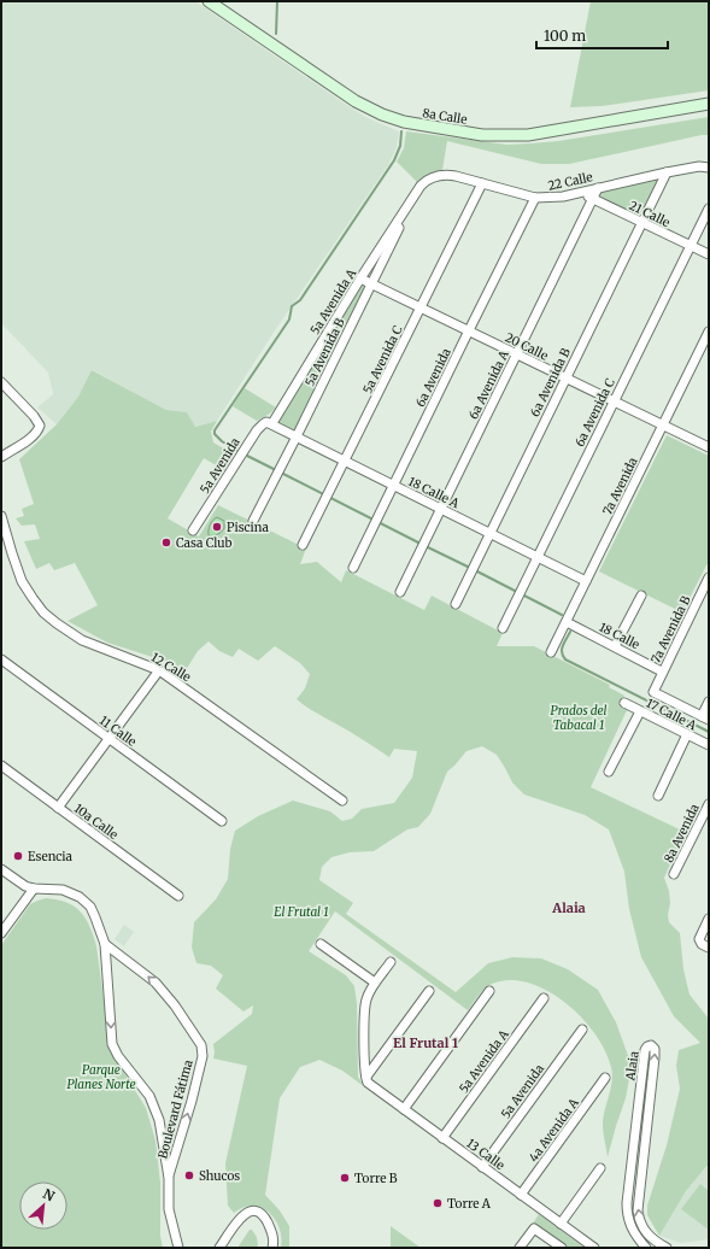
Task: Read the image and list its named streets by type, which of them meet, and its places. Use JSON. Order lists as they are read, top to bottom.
{
  "streets": {
    "main road": ["8a Calle"],
    "street": [
      "22 Calle",
      "21 Calle",
      "5a Avenida A",
      "20 Calle",
      "5a Avenida B",
      "5a Avenida C",
      "6a Avenida",
      "6a Avenida B",
      "6a Avenida A",
      "6a Avenida C",
      "5a Avenida",
      "7a Avenida",
      "18 Calle A",
      "7a Avenida B",
      "18 Calle",
      "12 Calle",
      "17 Calle A",
      "11 Calle",
      "10a Calle",
      "8a Avenida",
      "Alaia",
      "Boulevard Fátima",
      "4a Avenida A",
      "13 Calle"
    ]
  },
  "crossings": [
    ["22 Calle", "21 Calle"],
    ["22 Calle", "5a Avenida A"],
    ["22 Calle", "5a Avenida B"],
    ["22 Calle", "5a Avenida C"],
    ["22 Calle", "6a Avenida"],
    ["22 Calle", "6a Avenida B"],
    ["22 Calle", "6a Avenida A"],
    ["21 Calle", "6a Avenida B"],
    ["21 Calle", "6a Avenida A"],
    ["21 Calle", "6a Avenida C"],
    ["5a Avenida A", "20 Calle"],
    ["5a Avenida A", "5a Avenida B"],
    ["5a Avenida A", "5a Avenida"],
    ["5a Avenida A", "18 Calle A"],
    ["5a Avenida A", "13 Calle"],
    ["20 Calle", "5a Avenida B"],
    ["20 Calle", "5a Avenida C"],
    ["20 Calle", "6a Avenida"],
    ["20 Calle", "6a Avenida B"],
    ["20 Calle", "6a Avenida A"],
    ["20 Calle", "6a Avenida C"],
    ["20 Calle", "7a Avenida"],
    ["5a Avenida B", "18 Calle A"],
    ["5a Avenida C", "18 Calle A"],
    ["6a Avenida", "18 Calle A"],
    ["6a Avenida B", "18 Calle A"],
    ["6a Avenida A", "18 Calle A"],
    ["6a Avenida C", "18 Calle A"],
    ["5a Avenida", "18 Calle A"],
    ["5a Avenida", "13 Calle"],
    ["7a Avenida", "18 Calle A"],
    ["7a Avenida", "18 Calle"],
    ["7a Avenida B", "18 Calle"],
    ["4a Avenida A", "13 Calle"]
  ],
  "districts": ["Alaia", "El Frutal 1"],
  "parks": ["Prados del Tabacal 1", "El Frutal 1", "Parque Planes Norte"],
  "places": [
    "Piscina",
    "Casa Club",
    "Esencia",
    "Shucos",
    "Torre B",
    "Torre A"
  ],
  "scale_bar": "100 m",
  "north": "top right"
}
